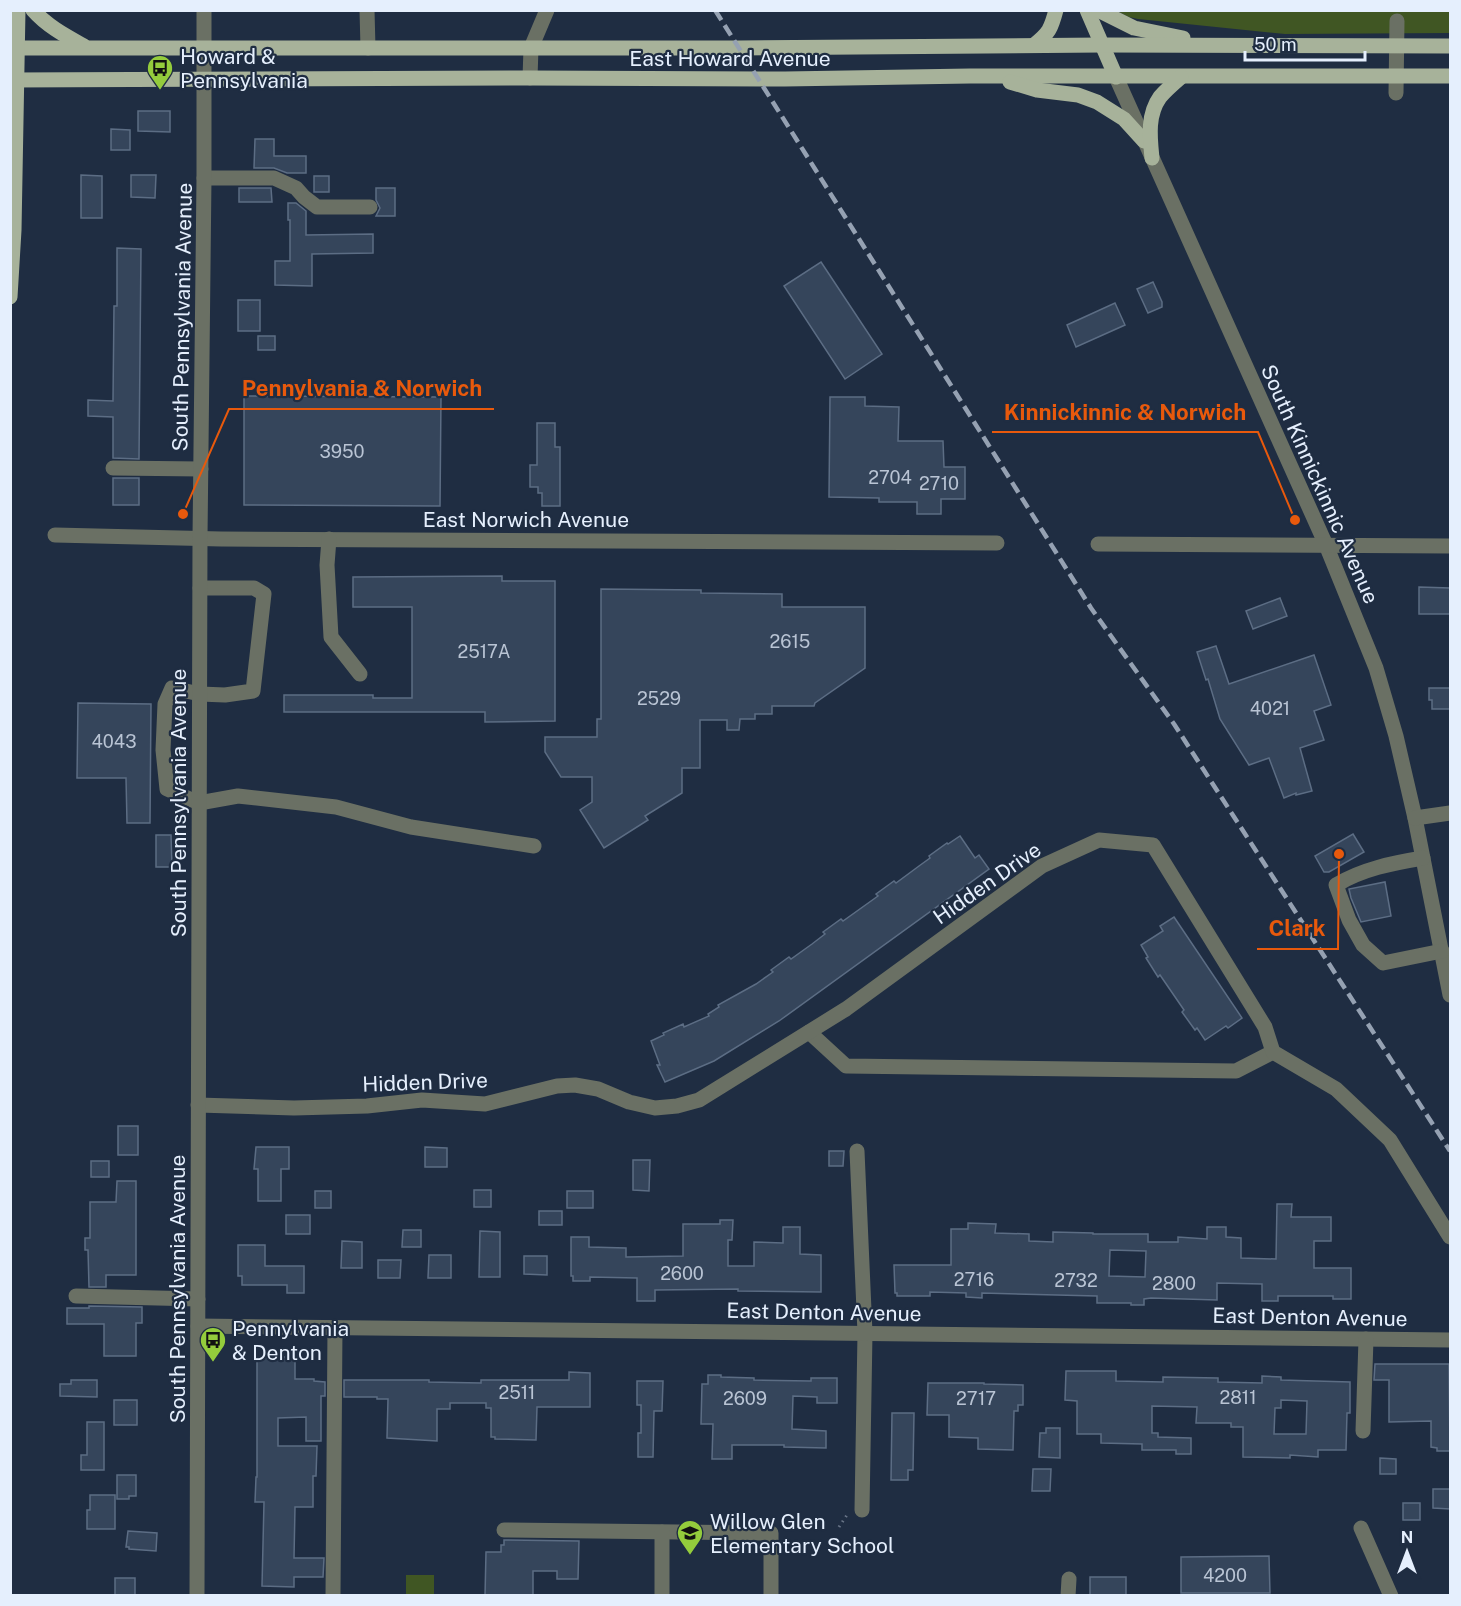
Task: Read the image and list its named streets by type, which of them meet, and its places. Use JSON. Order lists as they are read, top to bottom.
{
  "streets": {
    "main road": ["East Howard Avenue", "South Kinnickinnic Avenue"],
    "street": [
      "South Pennsylvania Avenue",
      "East Norwich Avenue",
      "Hidden Drive",
      "East Denton Avenue"
    ]
  },
  "crossings": [
    ["East Howard Avenue", "South Pennsylvania Avenue"],
    ["East Howard Avenue", "South Kinnickinnic Avenue"],
    ["South Pennsylvania Avenue", "East Norwich Avenue"],
    ["South Pennsylvania Avenue", "Hidden Drive"],
    ["South Pennsylvania Avenue", "East Denton Avenue"]
  ],
  "places": {
    "bus stop": ["Howard & Pennsylvania", "Pennylvania & Denton"],
    "other": ["Pennylvania & Norwich", "Kinnickinnic & Norwich", "Clark"],
    "school or university": ["Willow Glen Elementary School"]
  },
  "house_numbers": [
    "3950",
    "2704",
    "2710",
    "2615",
    "2517A",
    "2529",
    "4021",
    "4043",
    "2600",
    "2716",
    "2732",
    "2800",
    "2511",
    "2811",
    "2609",
    "2717",
    "4200"
  ],
  "scale_bar": "50 m",
  "north": "top"
}
